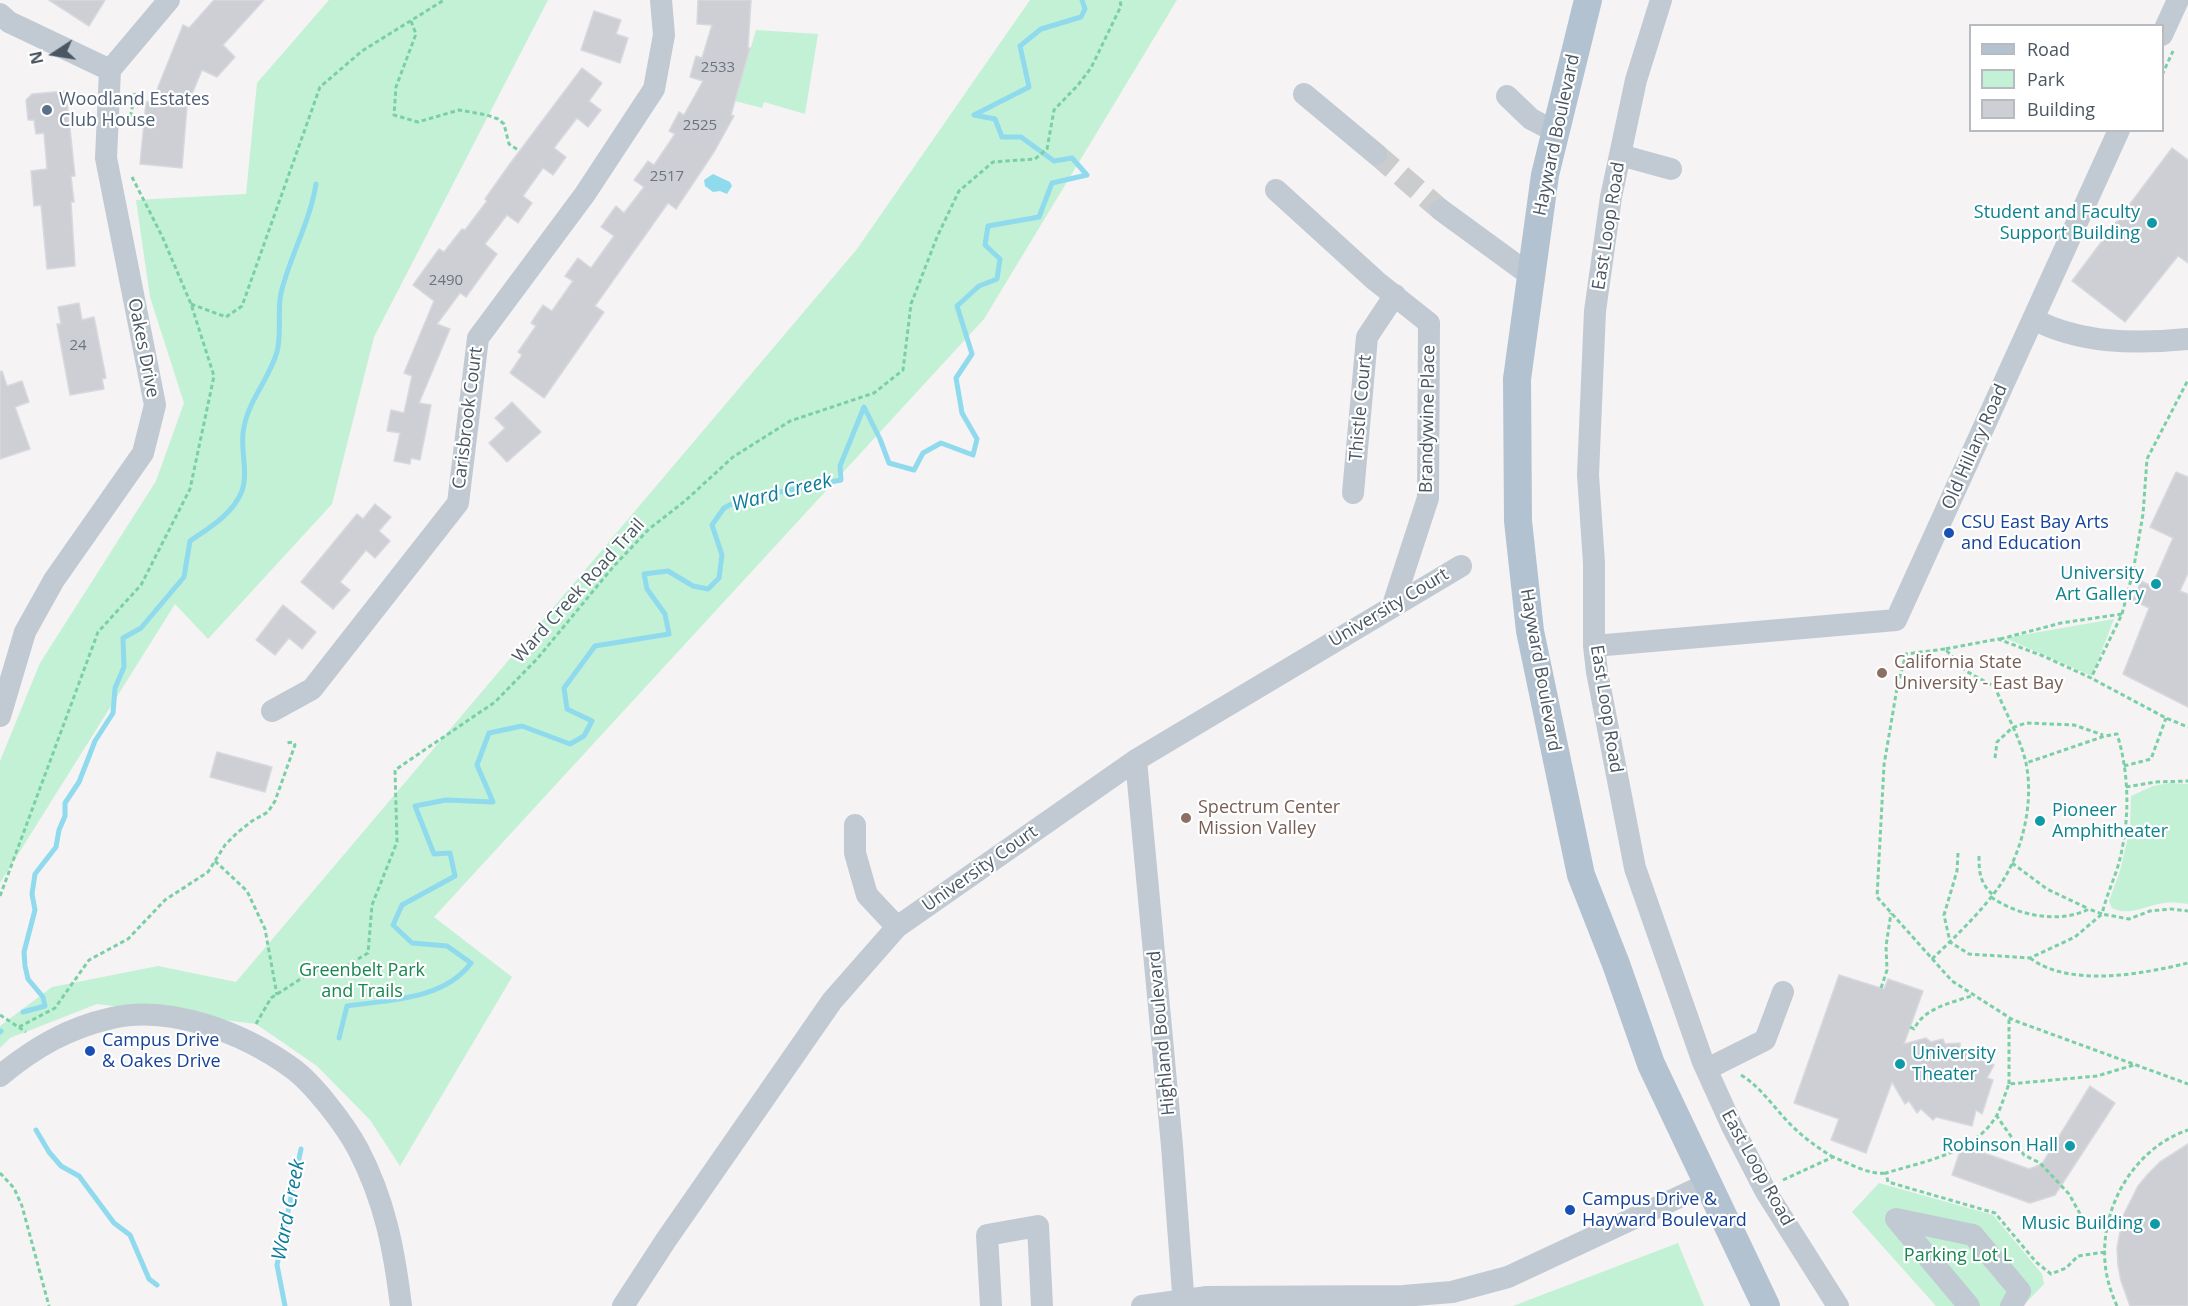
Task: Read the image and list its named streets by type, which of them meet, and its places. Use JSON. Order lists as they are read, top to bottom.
{
  "streets": {
    "main road": ["Hayward Boulevard"],
    "street": [
      "East Loop Road",
      "Oakes Drive",
      "Thistle Court",
      "Carisbrook Court",
      "Brandywine Place",
      "Old Hillary Road",
      "University Court",
      "Highland Boulevard"
    ],
    "path": ["Ward Creek Road Trail"]
  },
  "crossings": [
    ["East Loop Road", "Old Hillary Road"],
    ["Thistle Court", "Brandywine Place"],
    ["Brandywine Place", "University Court"],
    ["University Court", "Highland Boulevard"]
  ],
  "water": ["Ward Creek"],
  "parks": ["Greenbelt Park and Trails", "Parking Lot L"],
  "places": [
    "Woodland Estates Club House",
    "Student and Faculty Support Building",
    "CSU East Bay Arts and Education",
    "University Art Gallery",
    "California State University - East Bay",
    "Spectrum Center Mission Valley",
    "Pioneer Amphitheater",
    "Campus Drive & Oakes Drive",
    "University Theater",
    "Robinson Hall",
    "Campus Drive & Hayward Boulevard",
    "Music Building"
  ],
  "house_numbers": [
    "2533",
    "2525",
    "2517",
    "2490",
    "24"
  ],
  "legend": ["Road", "Park", "Building"],
  "north": "left"
}
